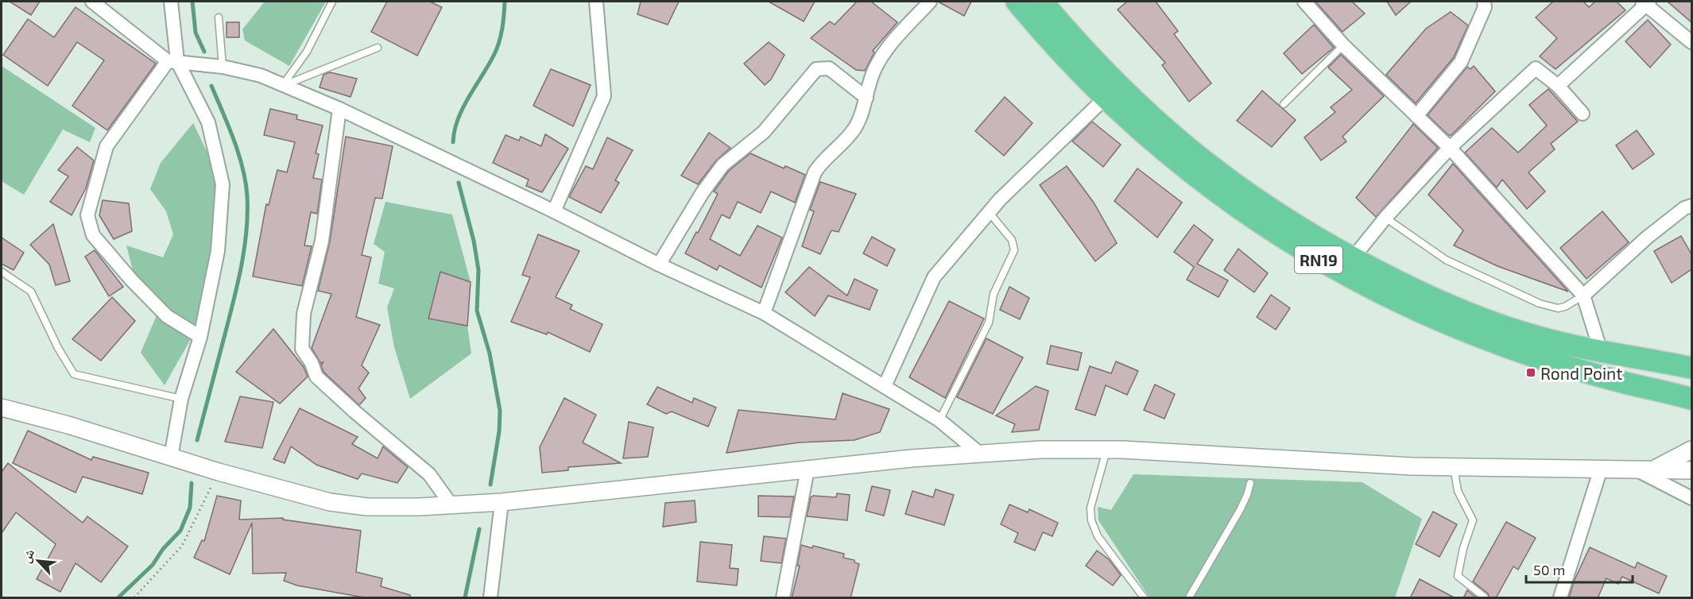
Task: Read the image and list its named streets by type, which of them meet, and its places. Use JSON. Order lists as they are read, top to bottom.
{
  "streets": {
    "highway": ["RN19"]
  },
  "places": {
    "transit": ["Rond Point"]
  },
  "scale_bar": "50 m",
  "north": "top left"
}
